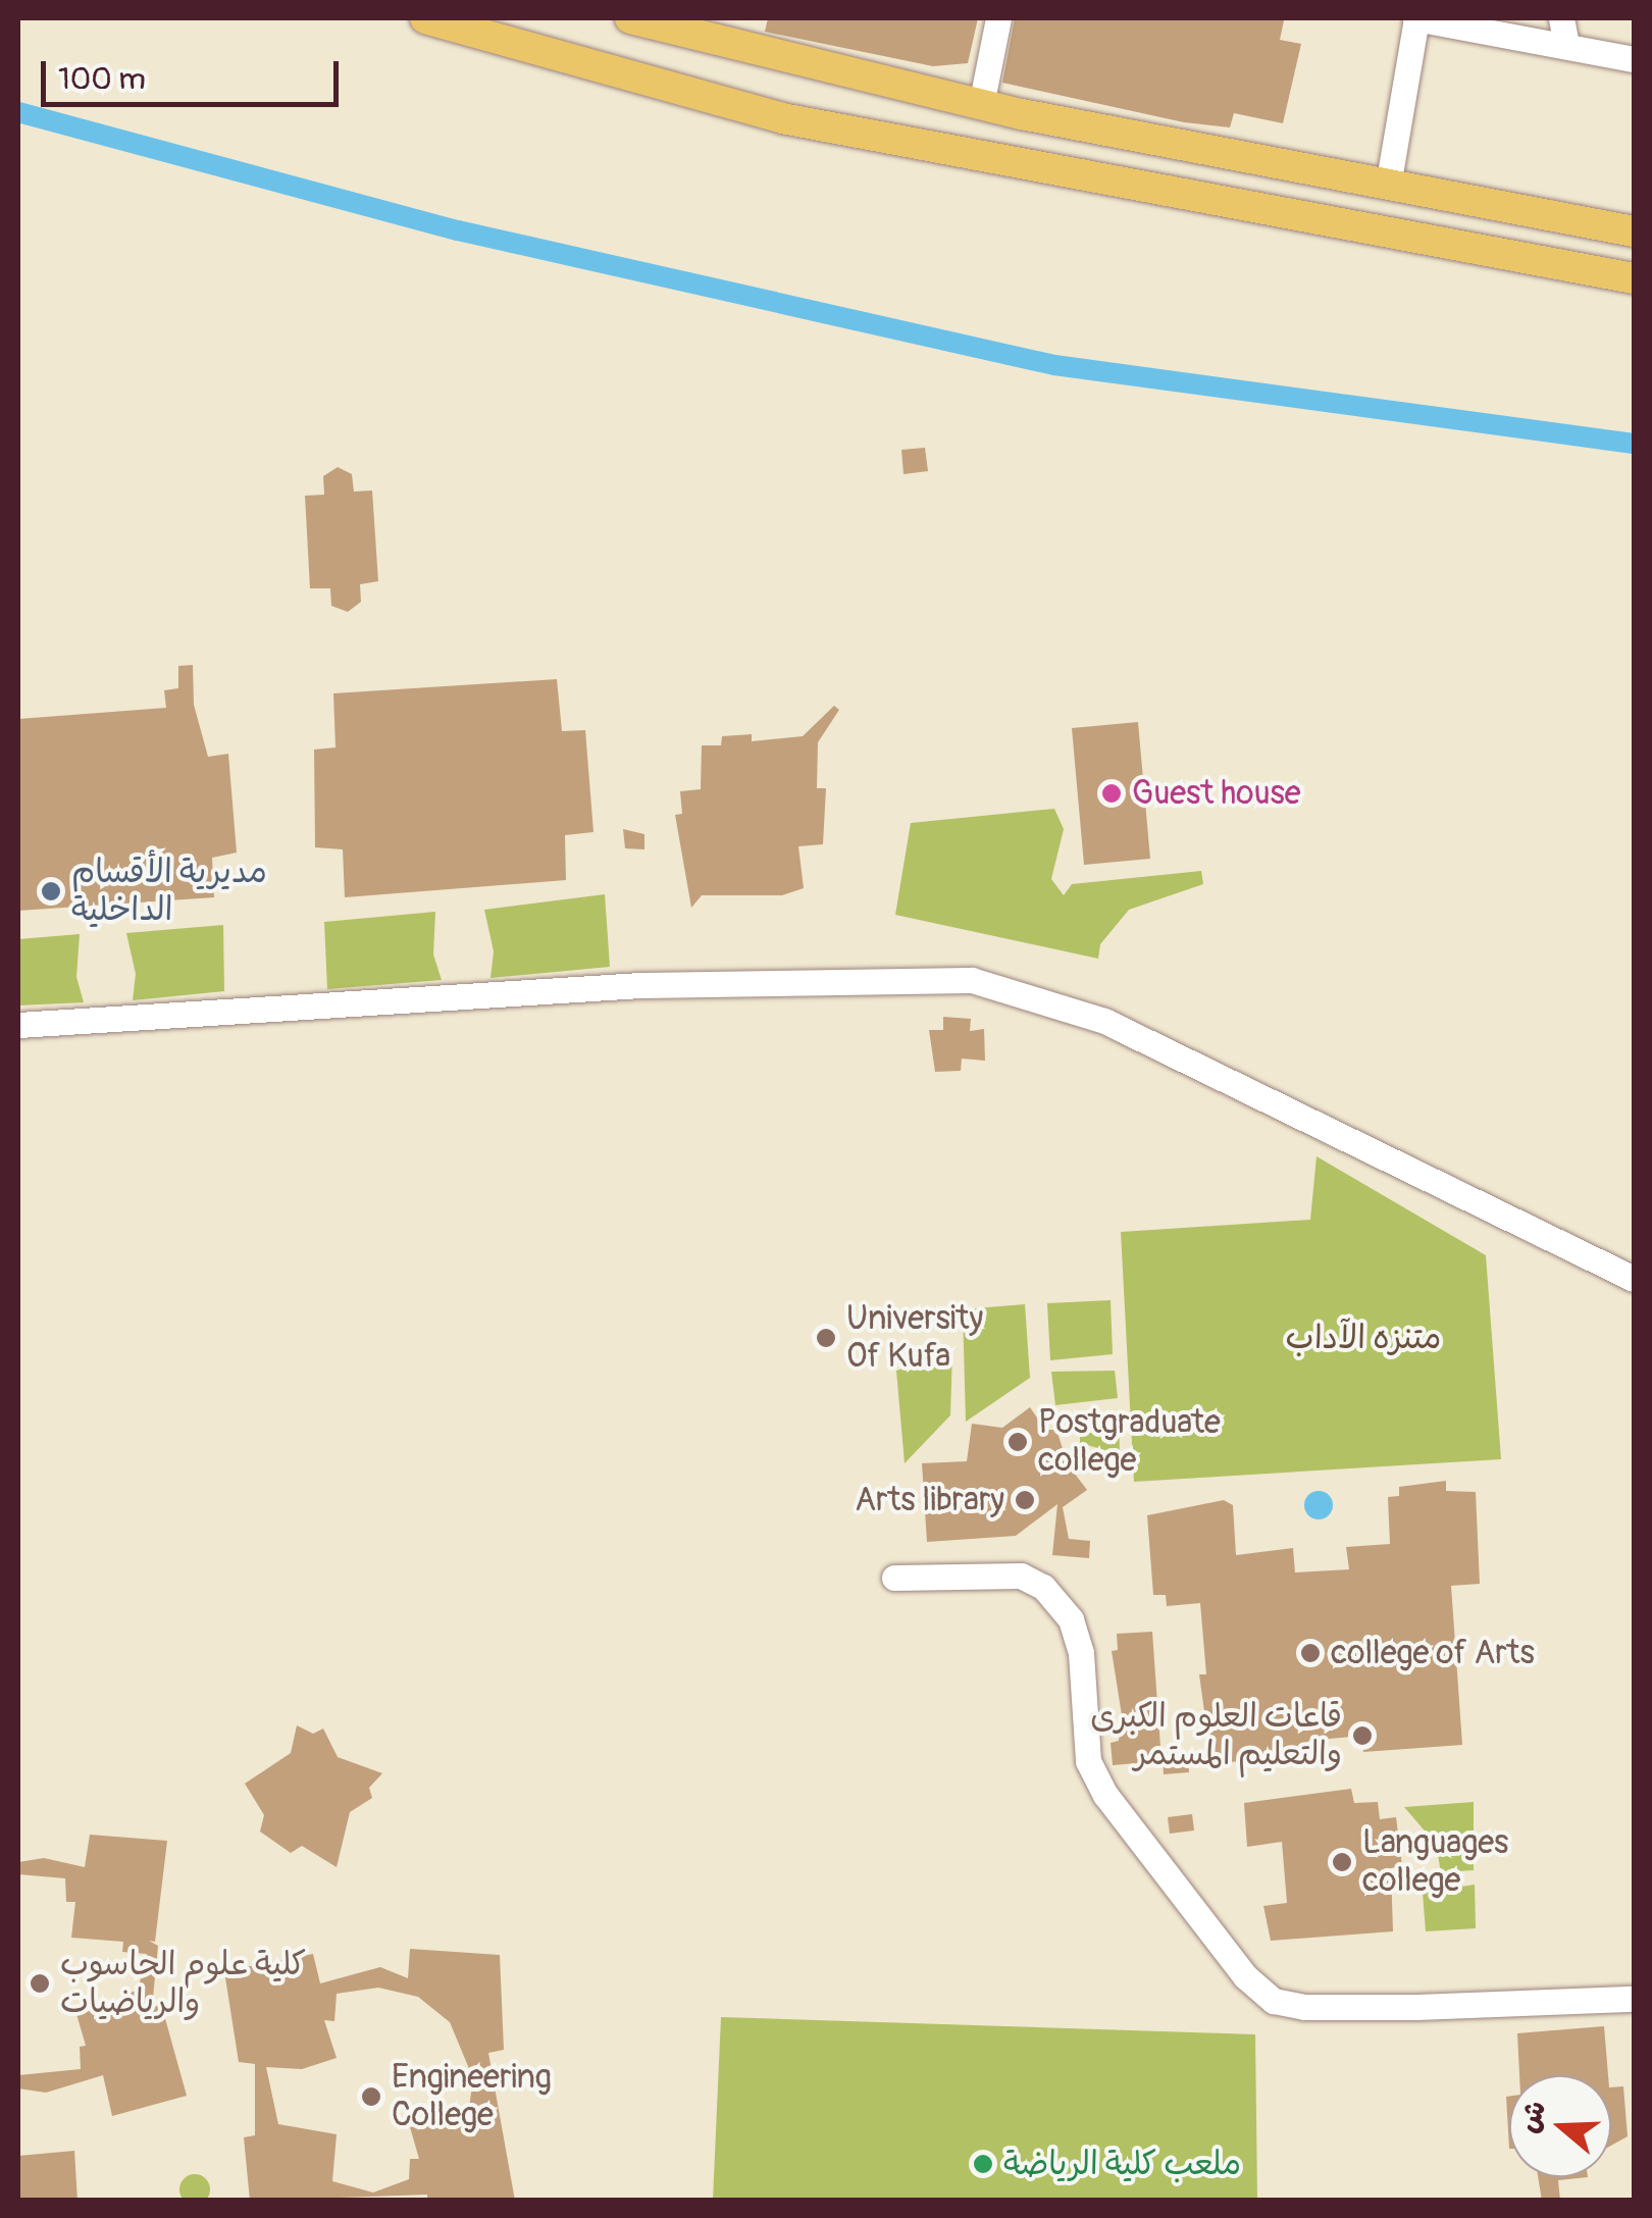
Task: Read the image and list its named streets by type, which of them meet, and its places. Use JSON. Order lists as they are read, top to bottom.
{
  "parks": ["متنزه الآداب"],
  "places": [
    "Guest house",
    "مديرية الأقسام الداخلية",
    "University Of Kufa",
    "Postgraduate college",
    "Arts library",
    "college of Arts",
    "قاعات العلوم الكبرى والتعليم المستمر",
    "Languages college",
    "كلية علوم الحاسوب والرياضيات",
    "Engineering College",
    "ملعب كلية الرياضة"
  ],
  "scale_bar": "100 m",
  "north": "left"
}
